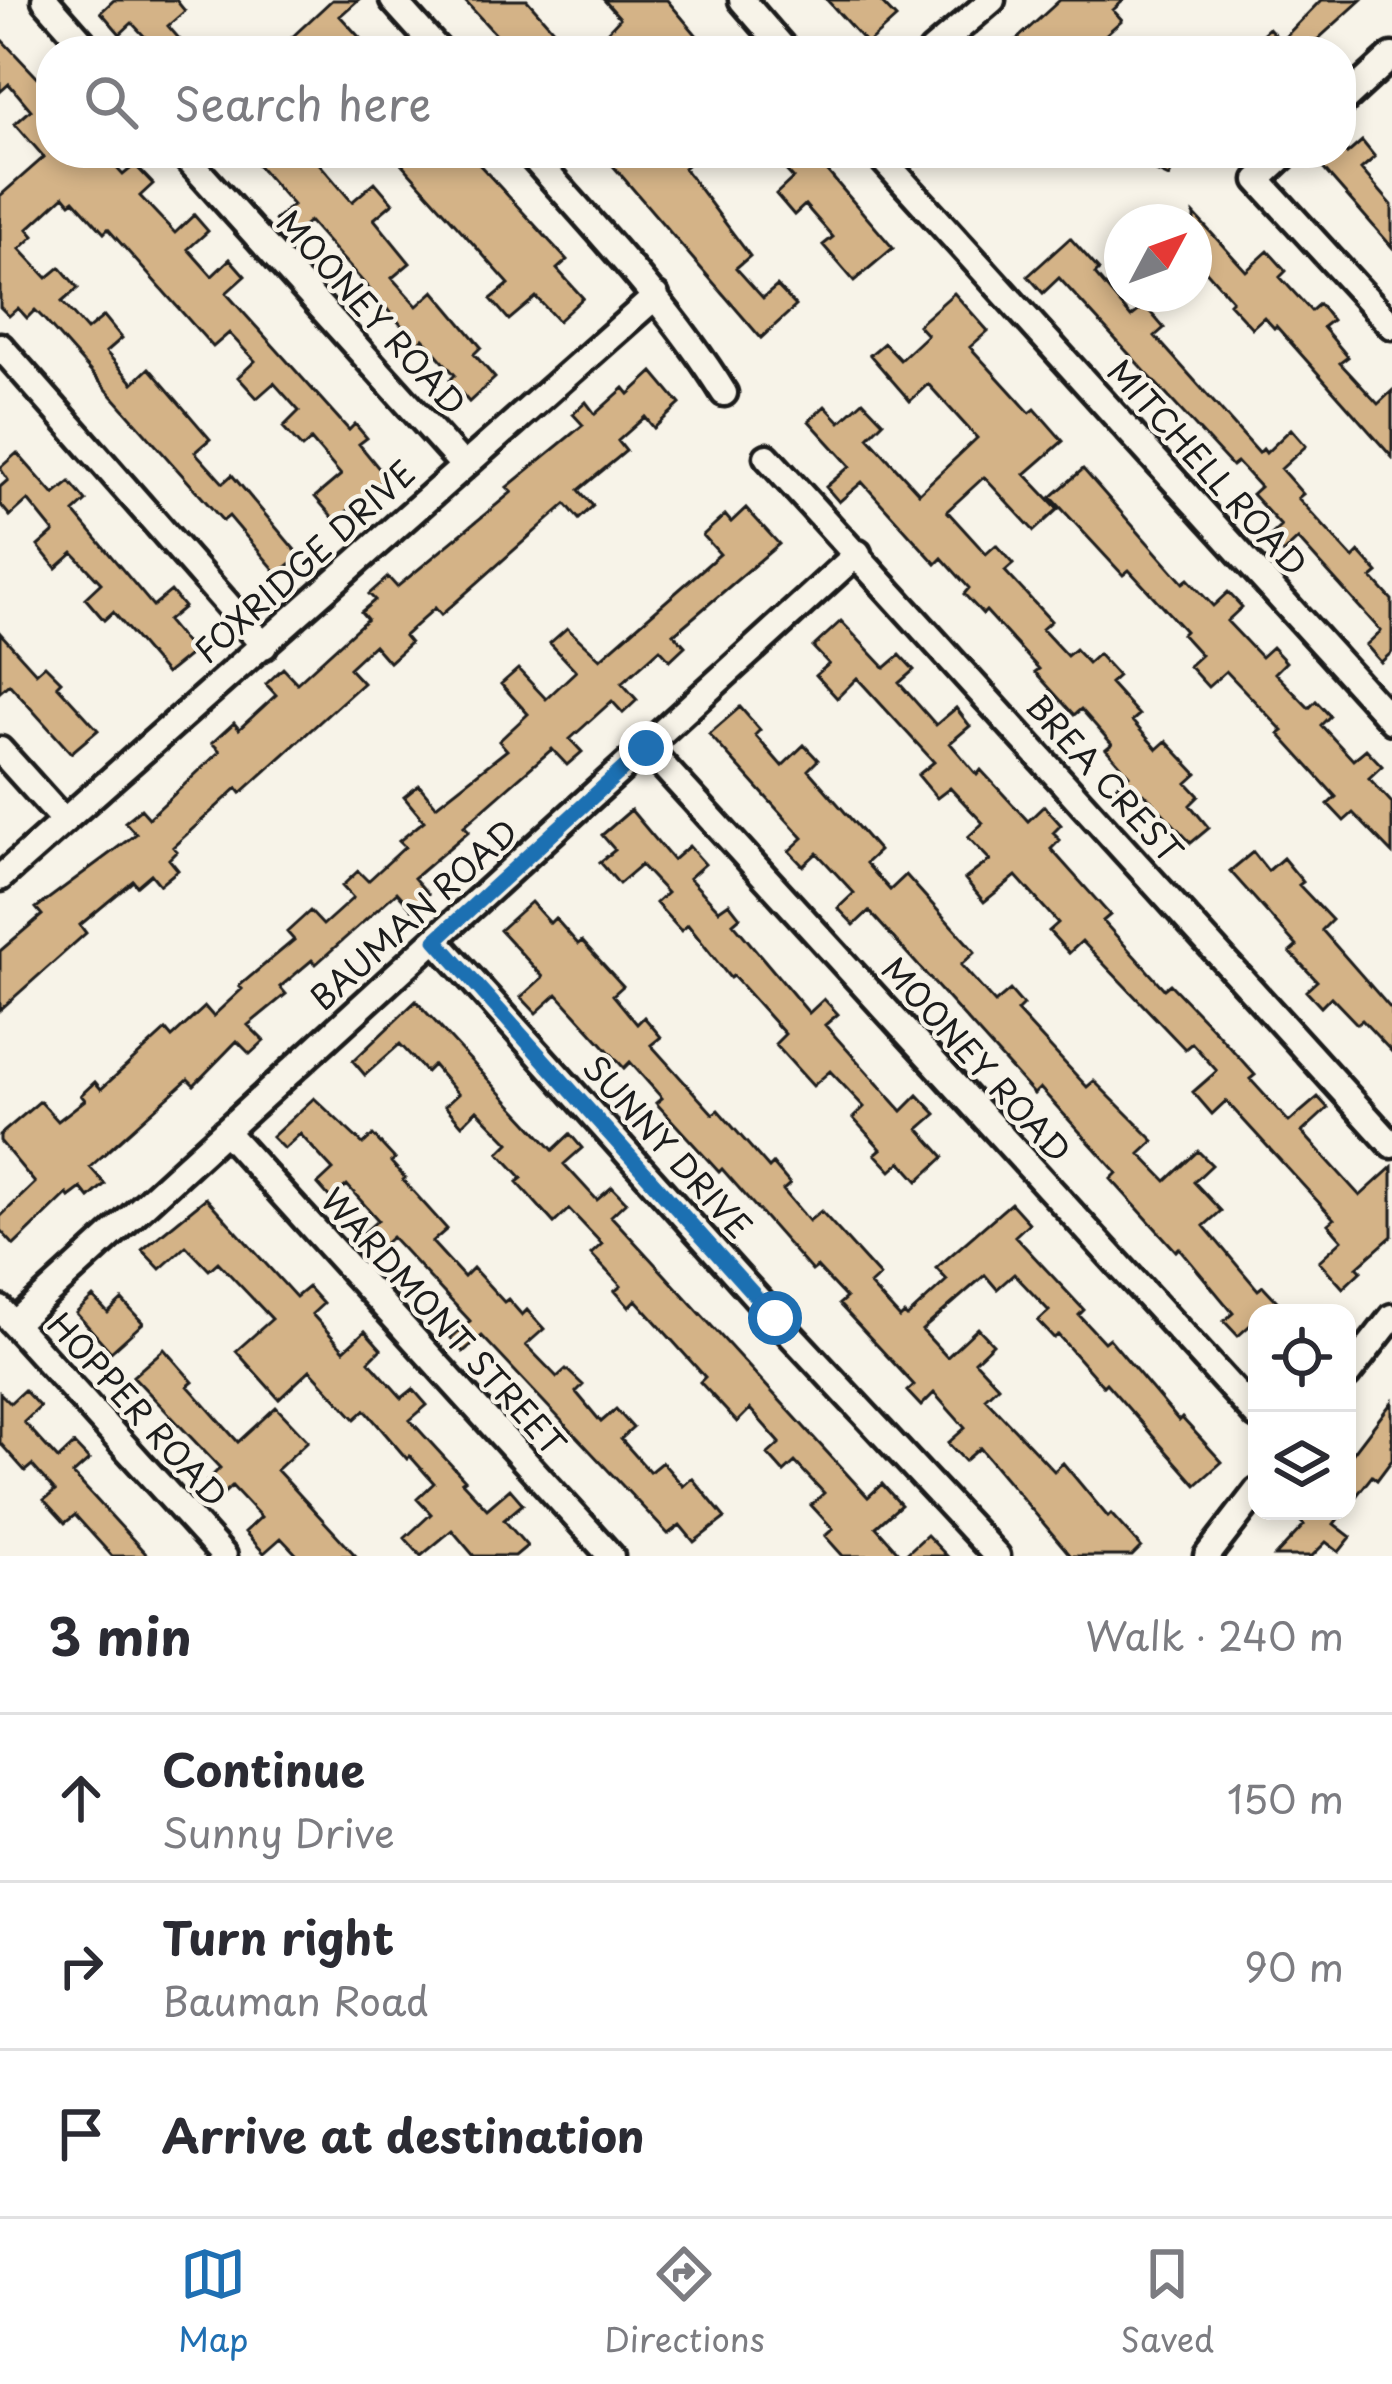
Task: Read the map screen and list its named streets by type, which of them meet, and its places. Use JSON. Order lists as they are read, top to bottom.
{
  "streets": {
    "street": [
      "MOONEY ROAD",
      "MITCHELL ROAD",
      "FOXRIDGE DRIVE",
      "BREA CREST",
      "BAUMAN ROAD",
      "SUNNY DRIVE",
      "WARDMONT STREET",
      "HOPPER ROAD"
    ]
  },
  "crossings": [
    ["MOONEY ROAD", "FOXRIDGE DRIVE"],
    ["MOONEY ROAD", "BAUMAN ROAD"],
    ["BREA CREST", "BAUMAN ROAD"],
    ["BAUMAN ROAD", "SUNNY DRIVE"],
    ["BAUMAN ROAD", "WARDMONT STREET"],
    ["BAUMAN ROAD", "HOPPER ROAD"]
  ],
  "north": "top right",
  "page": {
    "search": "Search here",
    "heading": ["3 min", "Walk · 240 m"],
    "list": [
      ["Continue", "Sunny Drive", "150 m"],
      ["Turn right", "Bauman Road", "90 m"],
      "Arrive at destination"
    ],
    "nav": ["Map", "Directions", "Saved"]
  }
}
